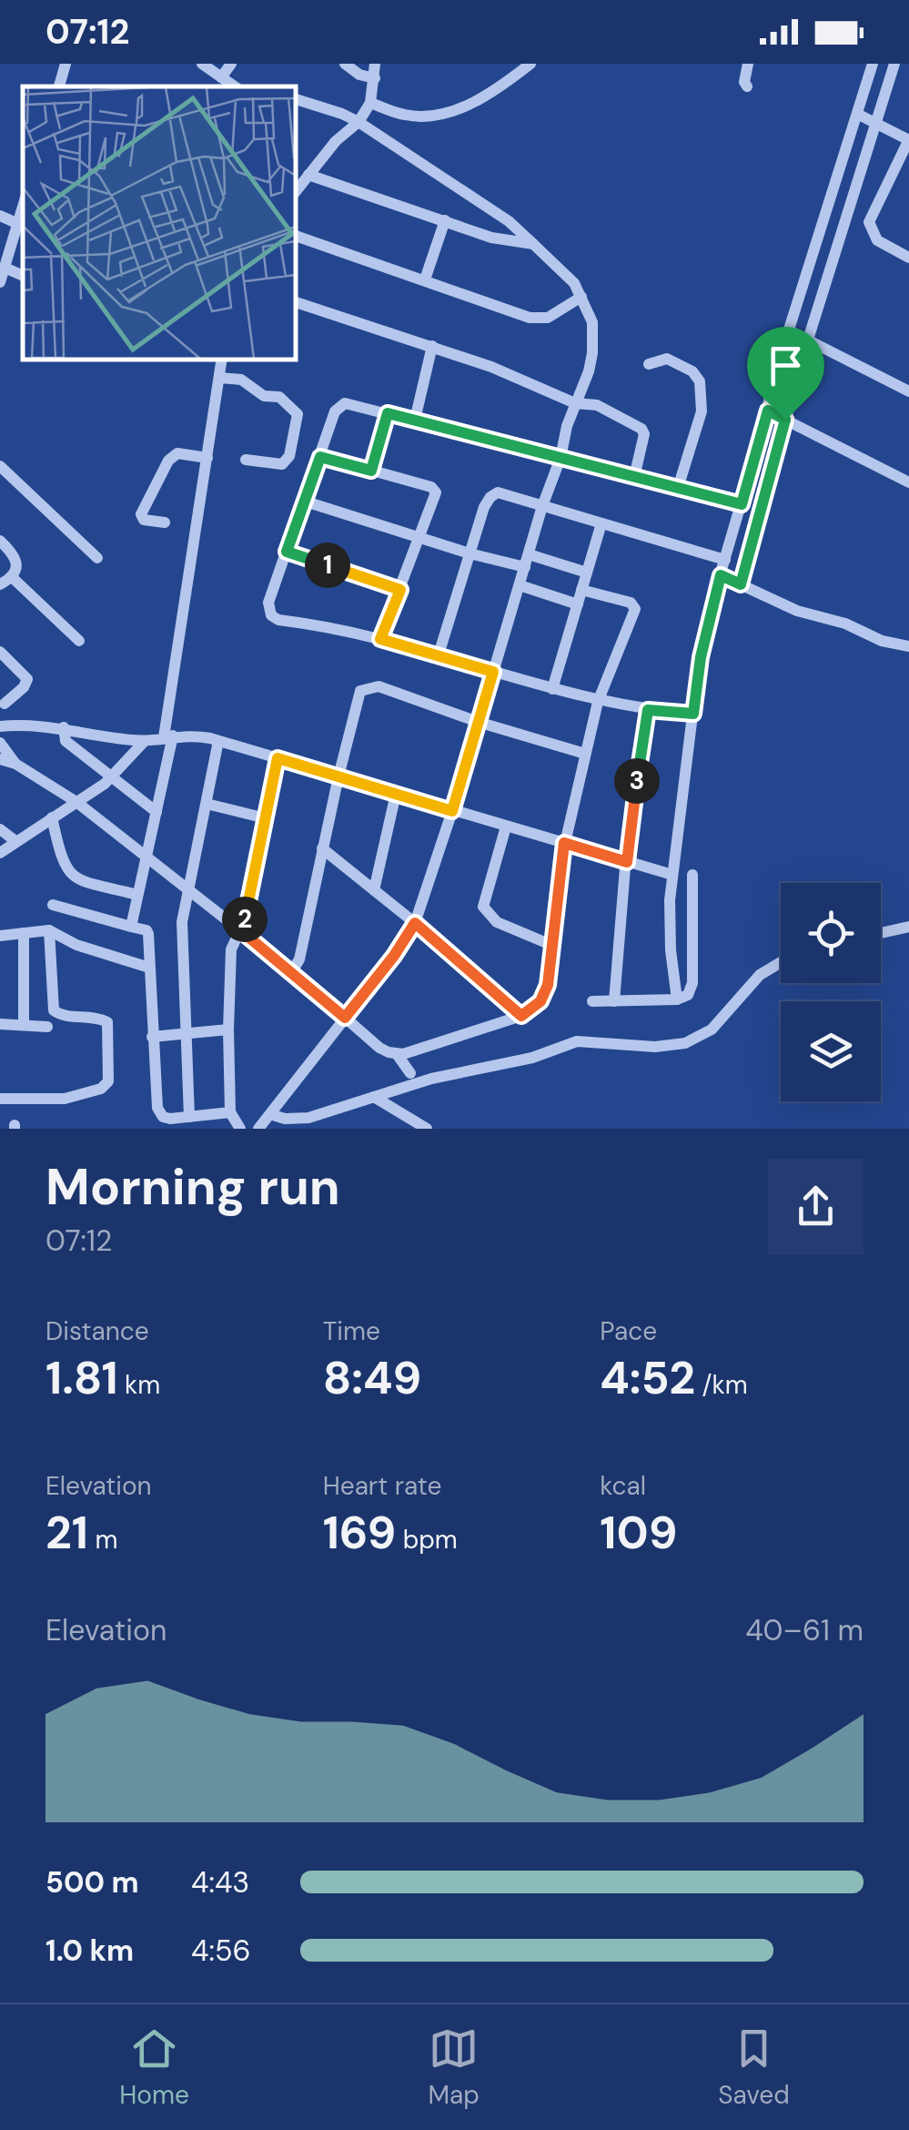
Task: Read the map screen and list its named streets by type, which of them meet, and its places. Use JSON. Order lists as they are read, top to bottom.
{
  "page": {
    "status": "07:12",
    "pins": ["1", "3", "2"],
    "heading": ["Morning run", "07:12"],
    "stats": [
      ["Distance", "1.81 km"],
      ["Time", "8:49"],
      ["Pace", "4:52 /km"],
      ["Elevation", "21 m"],
      ["Heart rate", "169 bpm"],
      ["kcal", "109"]
    ],
    "chart": ["Elevation", "40–61 m"],
    "list": [
      {
        "name": "500 m",
        "note": "4:43"
      },
      {
        "name": "1.0 km",
        "note": "4:56"
      }
    ],
    "tabs": ["Home", "Map", "Saved"]
  }
}
